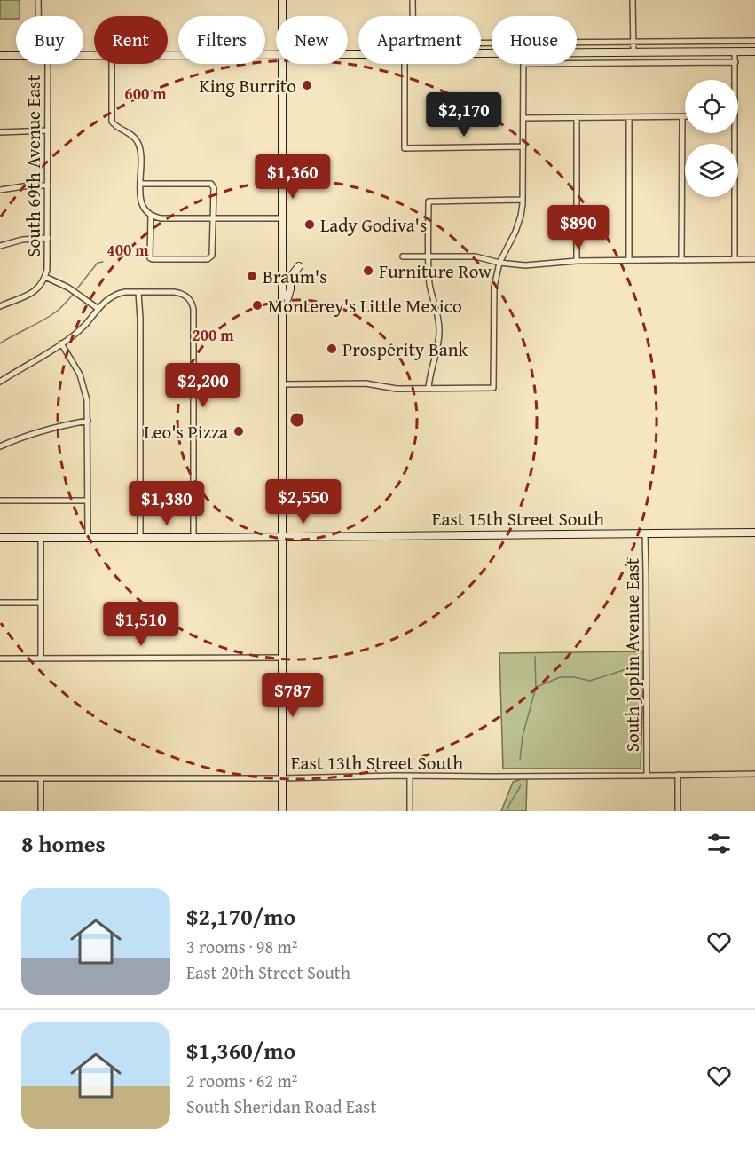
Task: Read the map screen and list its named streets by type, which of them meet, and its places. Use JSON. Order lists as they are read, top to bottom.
{
  "streets": {
    "main road": ["East 15th Street South"],
    "street": ["South 69th Avenue East", "South Joplin Avenue East", "East 13th Street South"]
  },
  "crossings": [
    ["East 15th Street South", "South Joplin Avenue East"],
    ["South Joplin Avenue East", "East 13th Street South"]
  ],
  "places": [
    "King Burrito",
    "Lady Godiva's",
    "Furniture Row",
    "Braum's",
    "Monterey's Little Mexico",
    "Prosperity Bank",
    "Leo's Pizza"
  ],
  "page": {
    "chip": [
      "Buy",
      "Rent",
      "Filters",
      "New",
      "Apartment",
      "House"
    ],
    "price": [
      "$2,170",
      "$1,360",
      "$890",
      "$2,200",
      "$2,550",
      "$1,380",
      "$1,510",
      "$787"
    ],
    "heading": "8 homes",
    "list": [
      {
        "name": "$2,170/mo",
        "note": "3 rooms · 98 m² · East 20th Street South"
      },
      {
        "name": "$1,360/mo",
        "note": "2 rooms · 62 m² · South Sheridan Road East"
      }
    ]
  },
  "rings": ["600 m", "400 m", "200 m"]
}
